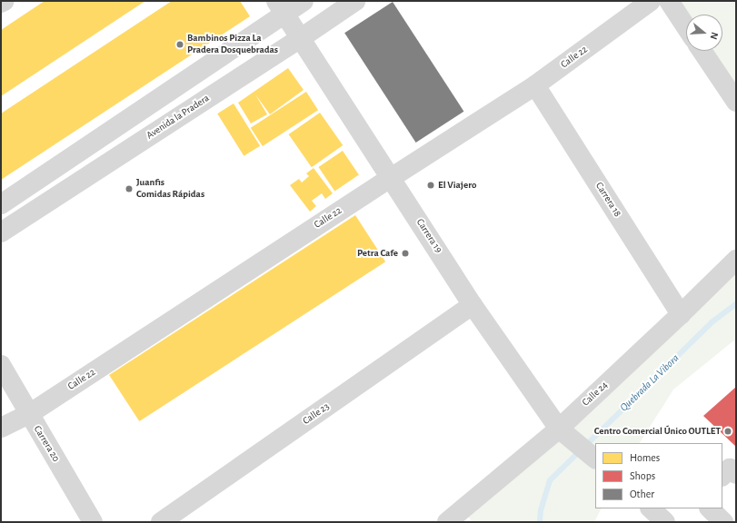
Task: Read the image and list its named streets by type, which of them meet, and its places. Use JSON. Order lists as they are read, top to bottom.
{
  "streets": {
    "street": [
      "Calle 22",
      "Avenida la Pradera",
      "Carrera 18",
      "Carrera 19",
      "Calle 24",
      "Calle 23",
      "Carrera 20"
    ]
  },
  "crossings": [
    ["Calle 22", "Carrera 18"],
    ["Calle 22", "Carrera 19"],
    ["Calle 22", "Carrera 20"],
    ["Avenida la Pradera", "Carrera 19"],
    ["Carrera 18", "Calle 24"],
    ["Carrera 19", "Calle 24"],
    ["Carrera 19", "Calle 23"]
  ],
  "water": ["Quebrada La Vibora"],
  "places": [
    "Bambinos Pizza La Pradera Dosquebradas",
    "El Viajero",
    "Juanfis Comidas Rápidas",
    "Petra Cafe",
    "Centro Comercial Único OUTLET"
  ],
  "legend": ["Homes", "Shops", "Other"],
  "north": "right"
}
